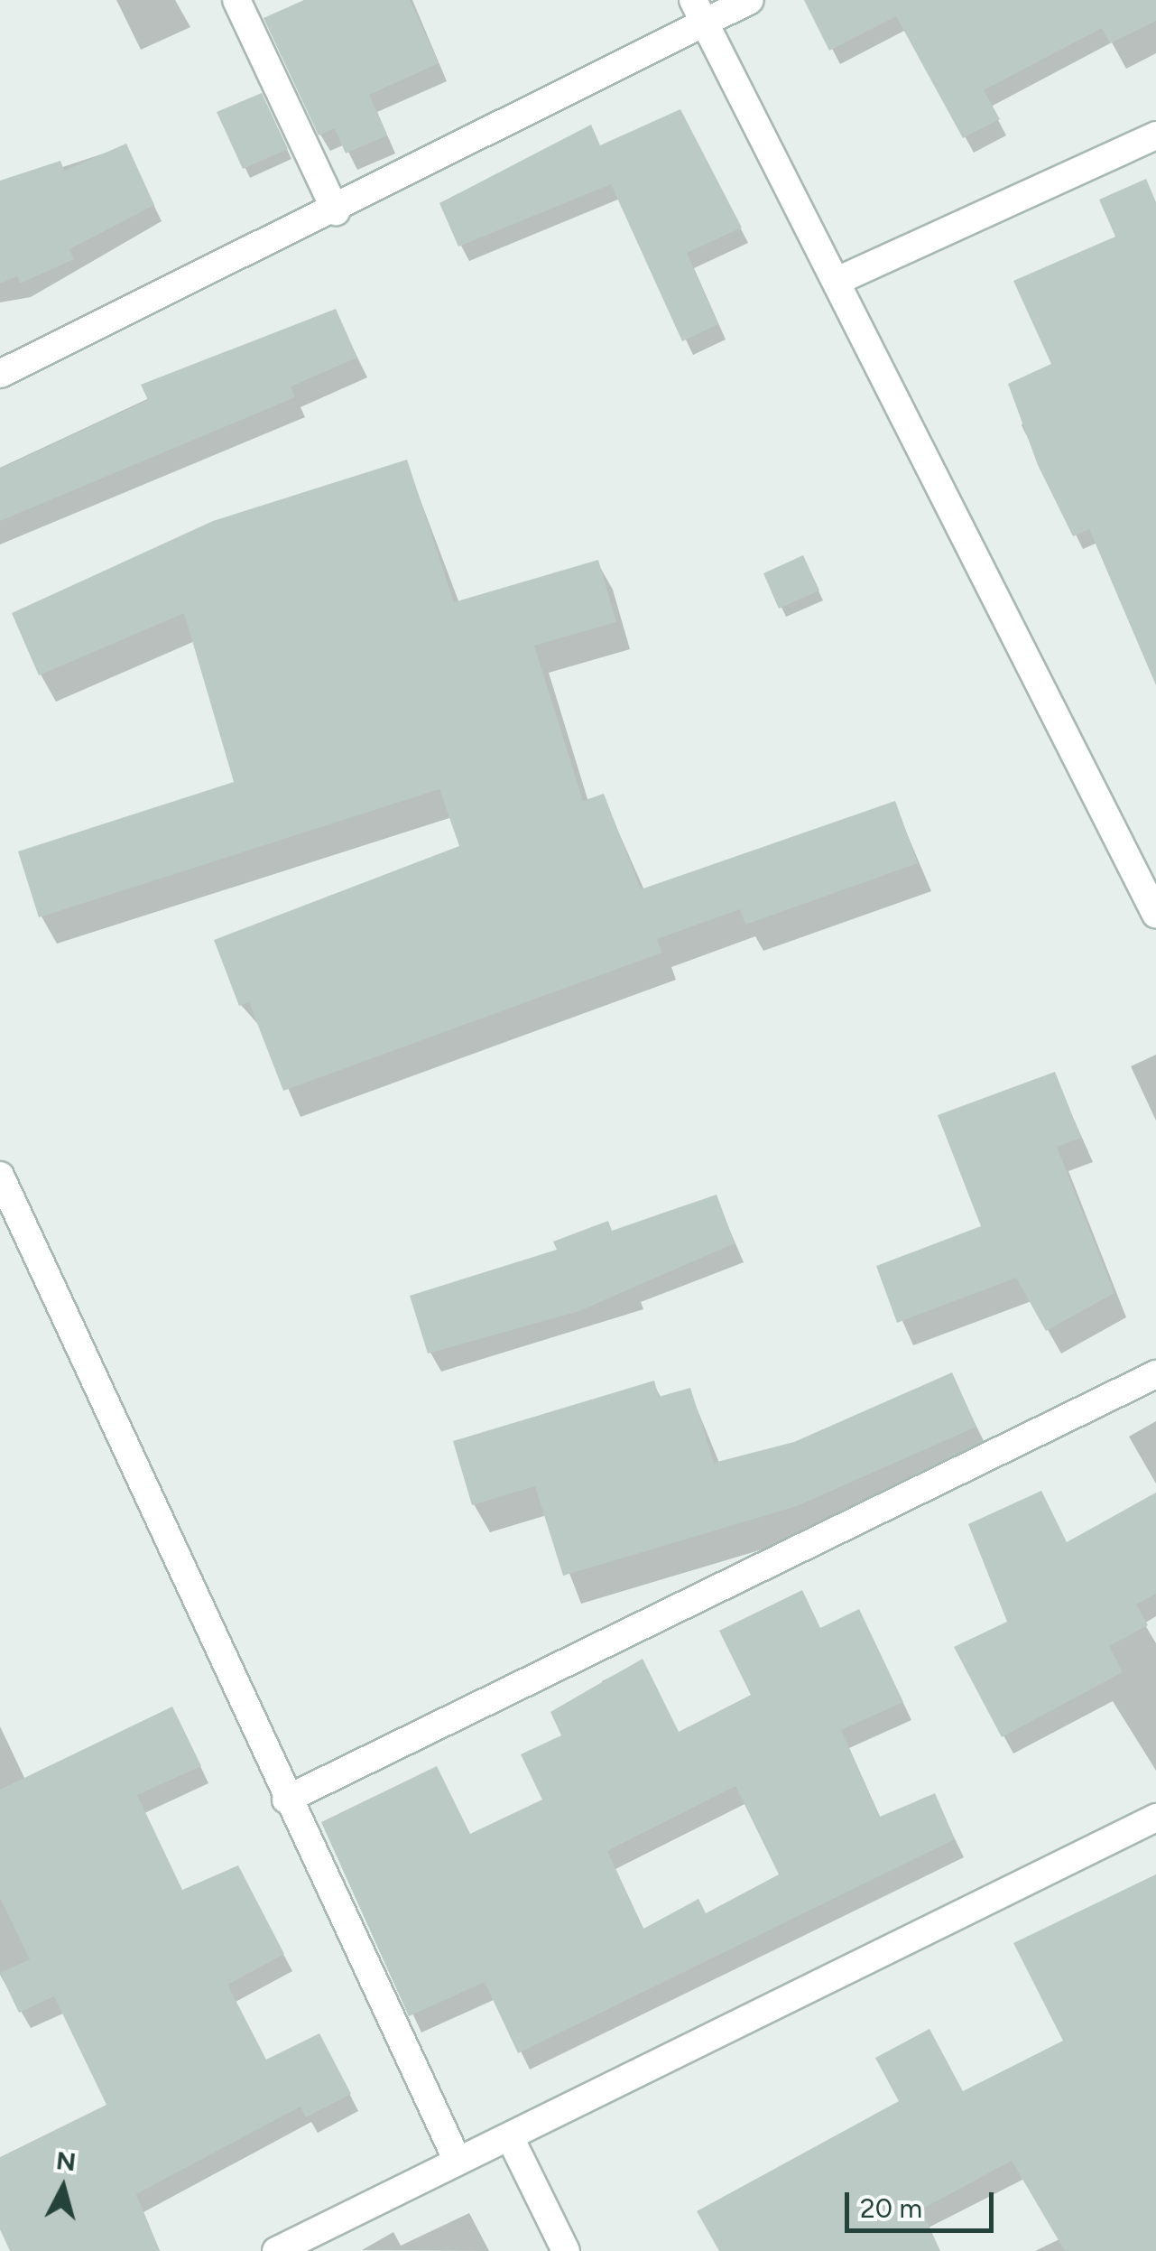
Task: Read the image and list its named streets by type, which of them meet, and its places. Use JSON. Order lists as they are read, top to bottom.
{
  "scale_bar": "20 m",
  "north": "top"
}
